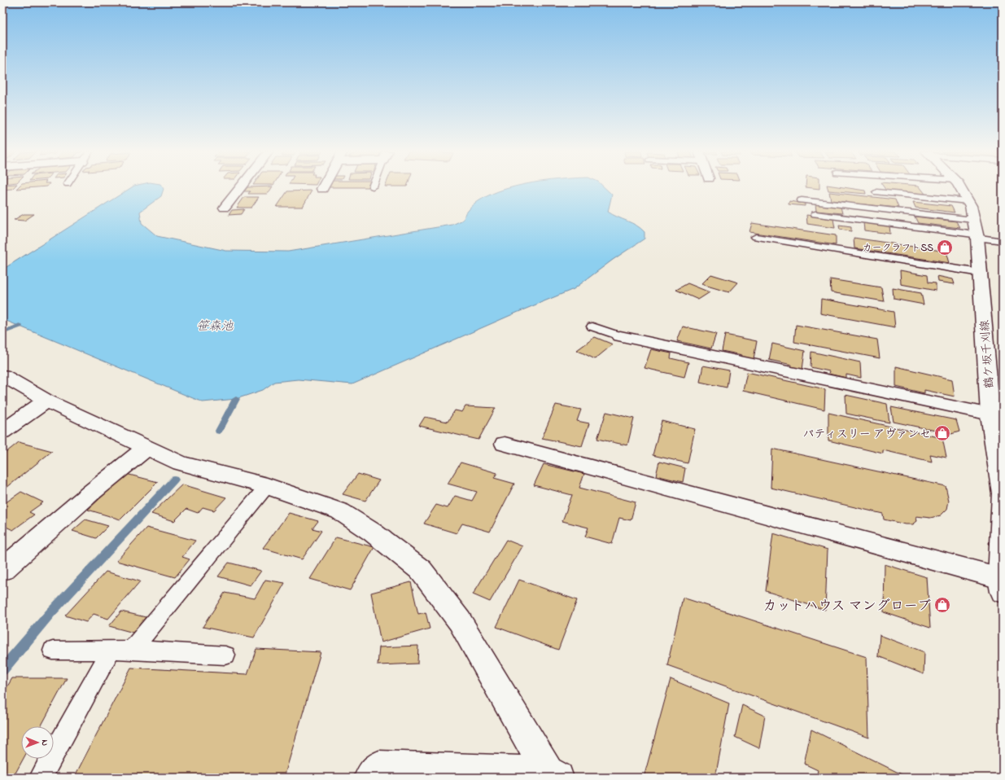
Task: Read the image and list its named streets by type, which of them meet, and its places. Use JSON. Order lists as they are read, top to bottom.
{
  "streets": {
    "street": ["鶴ケ坂千刈線"]
  },
  "water": ["笹森池"],
  "places": {
    "shop": ["カークラフトSS", "パティスリー アヴァンセ", "カットハウス マングローブ"]
  },
  "north": "right"
}
